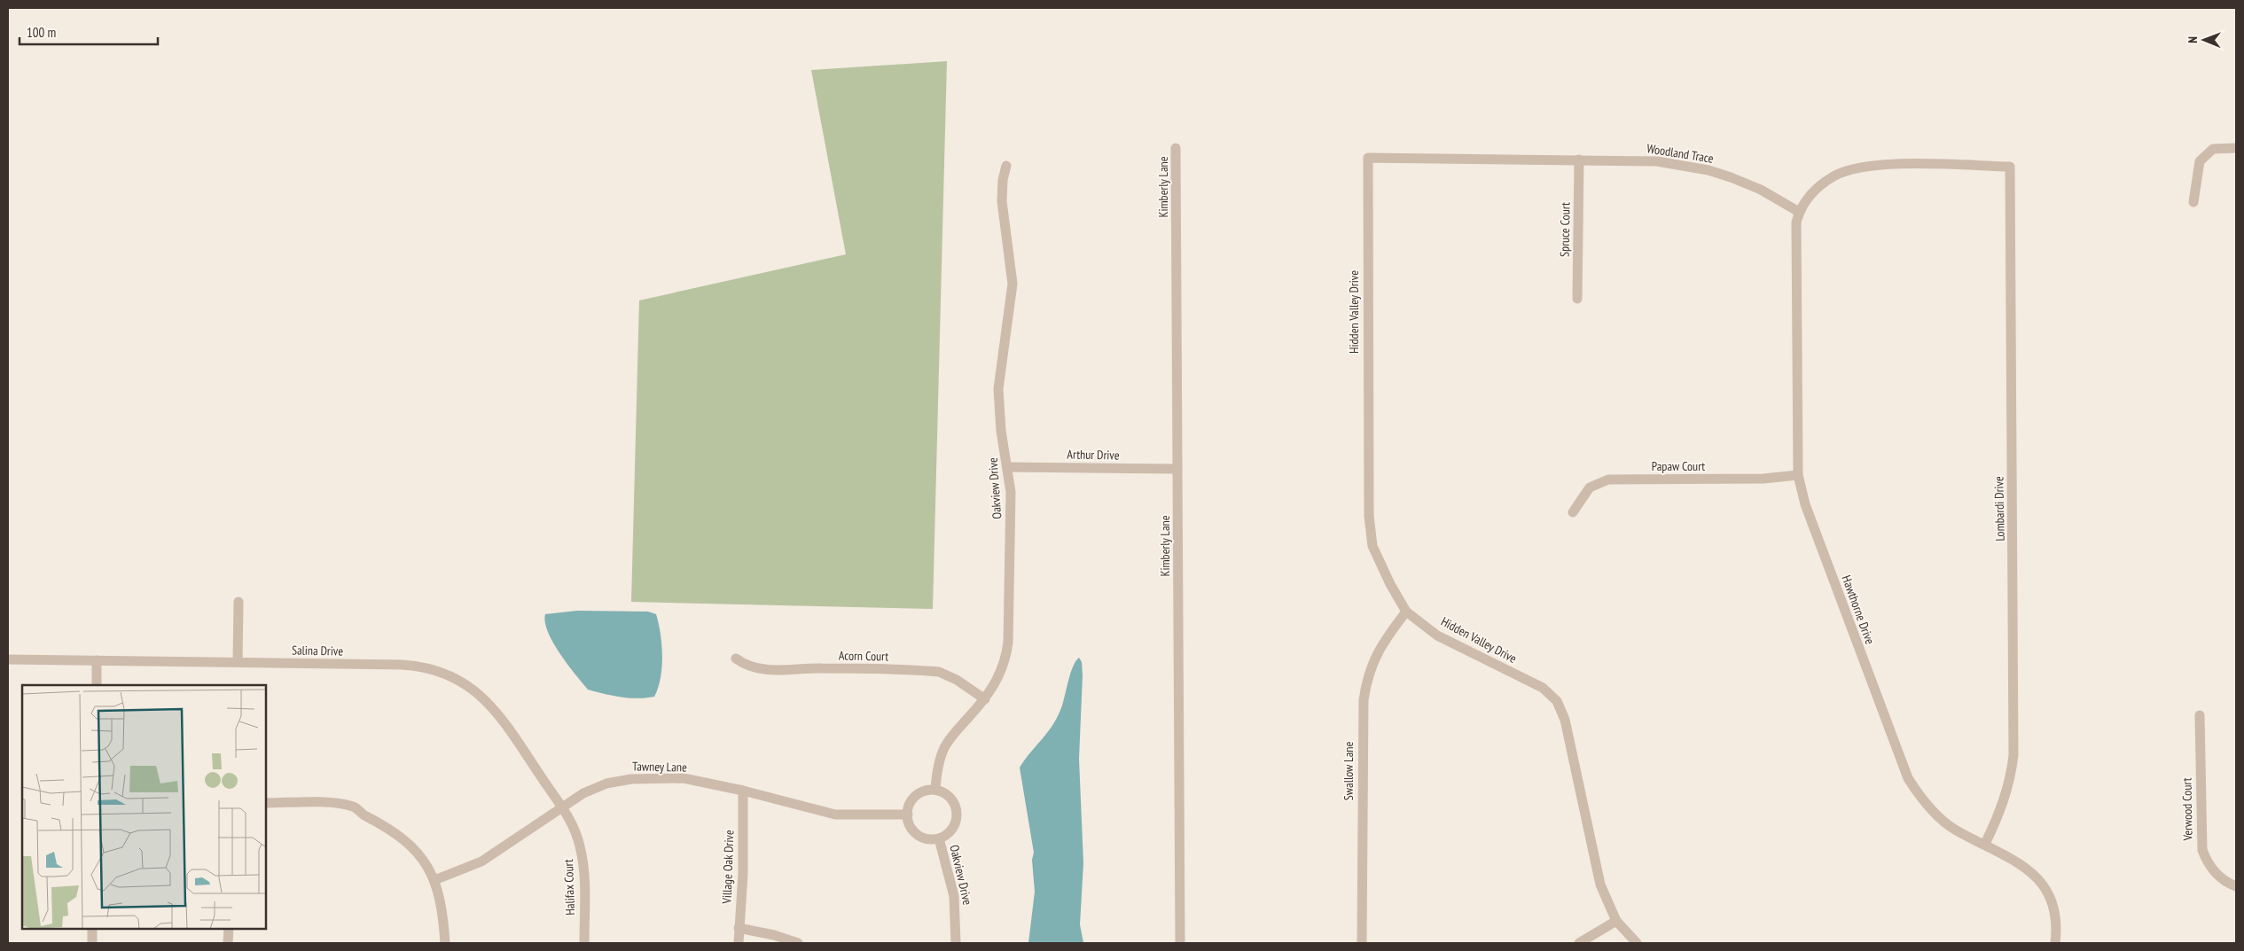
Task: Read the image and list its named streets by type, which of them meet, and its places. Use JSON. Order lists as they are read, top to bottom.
{
  "streets": {
    "street": [
      "Woodland Trace",
      "Kimberly Lane",
      "Spruce Court",
      "Hidden Valley Drive",
      "Arthur Drive",
      "Papaw Court",
      "Oakview Drive",
      "Lombardi Drive",
      "Hawthorne Drive",
      "Salina Drive",
      "Acorn Court",
      "Tawney Lane",
      "Swallow Lane",
      "Verwood Court",
      "Village Oak Drive",
      "Halifax Court"
    ]
  },
  "crossings": [
    ["Woodland Trace", "Spruce Court"],
    ["Woodland Trace", "Hidden Valley Drive"],
    ["Woodland Trace", "Lombardi Drive"],
    ["Woodland Trace", "Hawthorne Drive"],
    ["Kimberly Lane", "Arthur Drive"],
    ["Hidden Valley Drive", "Swallow Lane"],
    ["Arthur Drive", "Oakview Drive"],
    ["Papaw Court", "Hawthorne Drive"],
    ["Oakview Drive", "Acorn Court"],
    ["Oakview Drive", "Tawney Lane"],
    ["Lombardi Drive", "Hawthorne Drive"],
    ["Salina Drive", "Tawney Lane"],
    ["Salina Drive", "Halifax Court"],
    ["Tawney Lane", "Village Oak Drive"],
    ["Tawney Lane", "Halifax Court"]
  ],
  "scale_bar": "100 m",
  "north": "left"
}
